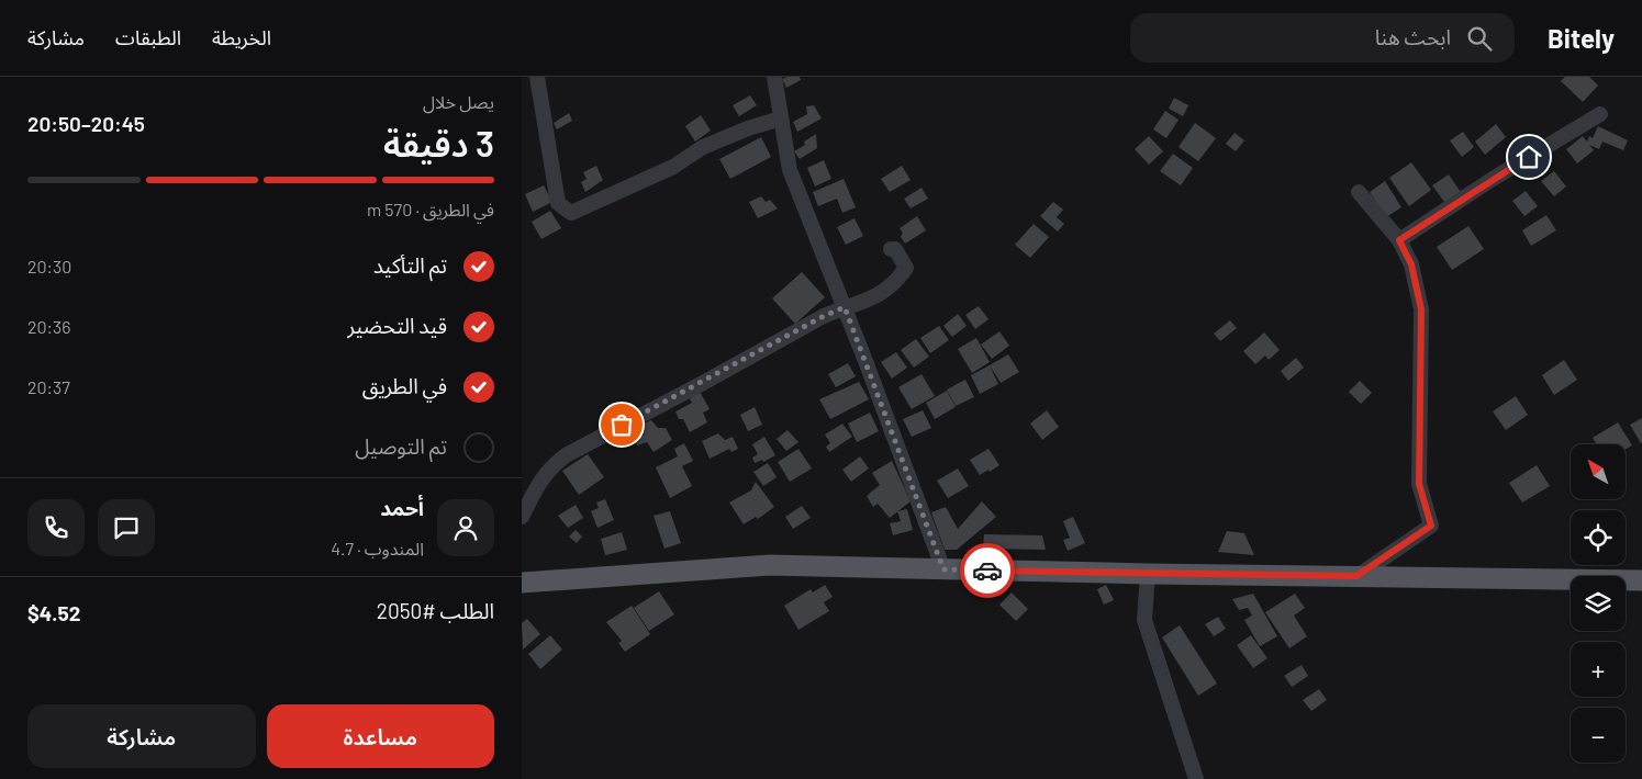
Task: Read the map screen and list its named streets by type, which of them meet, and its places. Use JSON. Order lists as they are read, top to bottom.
{
  "north": "top left",
  "page": {
    "header": "Bitely",
    "search": "ابحث هنا",
    "nav": ["الخريطة", "الطبقات", "مشاركة"],
    "heading": ["3 دقيقة", "يصل خلال", "20:45–20:50"],
    "panel": [
      "أحمد",
      "المندوب · 4.7",
      "الطلب #2050",
      "$4.52"
    ],
    "bar": "في الطريق · 570 m",
    "list": [
      ["تم التأكيد", "20:30"],
      ["قيد التحضير", "20:36"],
      ["في الطريق", "20:37"],
      "تم التوصيل"
    ],
    "map_buttons": ["+", "−"],
    "buttons": ["مساعدة", "مشاركة"]
  }
}
